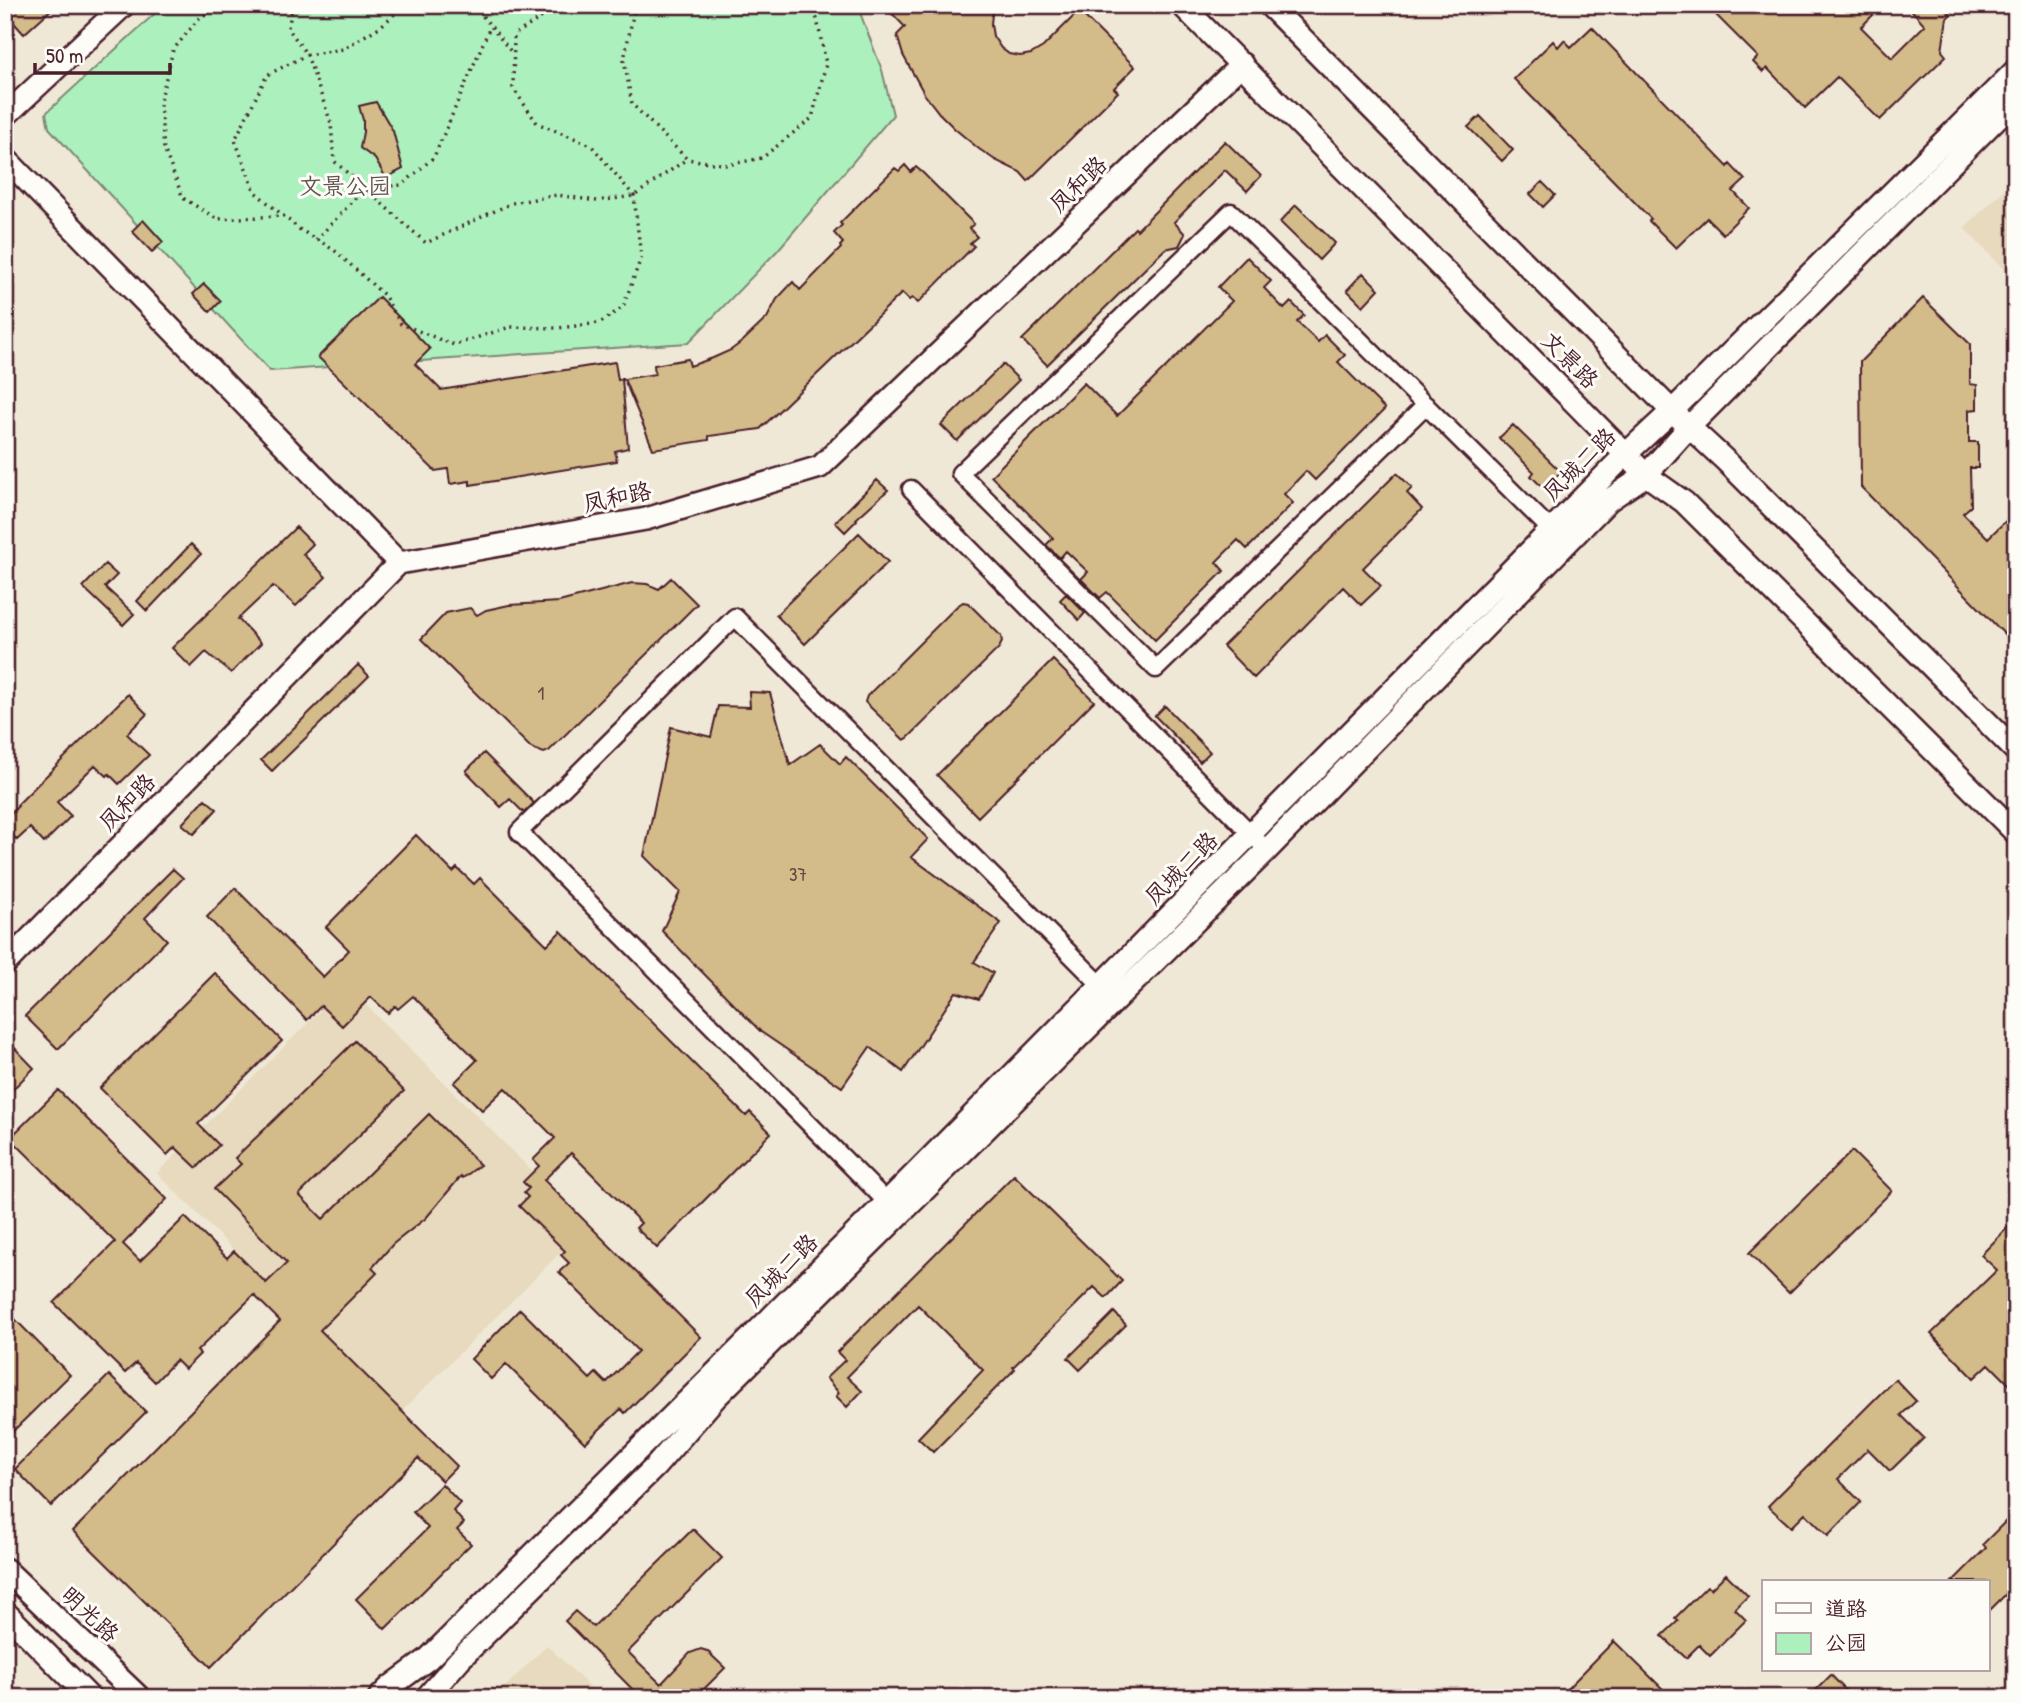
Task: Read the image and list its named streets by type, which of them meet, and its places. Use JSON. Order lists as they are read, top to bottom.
{
  "streets": {
    "main road": [
      "凤和路",
      "文景路",
      "凤城二路",
      "明光路"
    ]
  },
  "crossings": [
    ["凤和路", "文景路"],
    ["文景路", "凤城二路"]
  ],
  "parks": ["文景公园"],
  "house_numbers": ["1", "37"],
  "legend": ["道路", "公园"],
  "scale_bar": "50 m"
}
